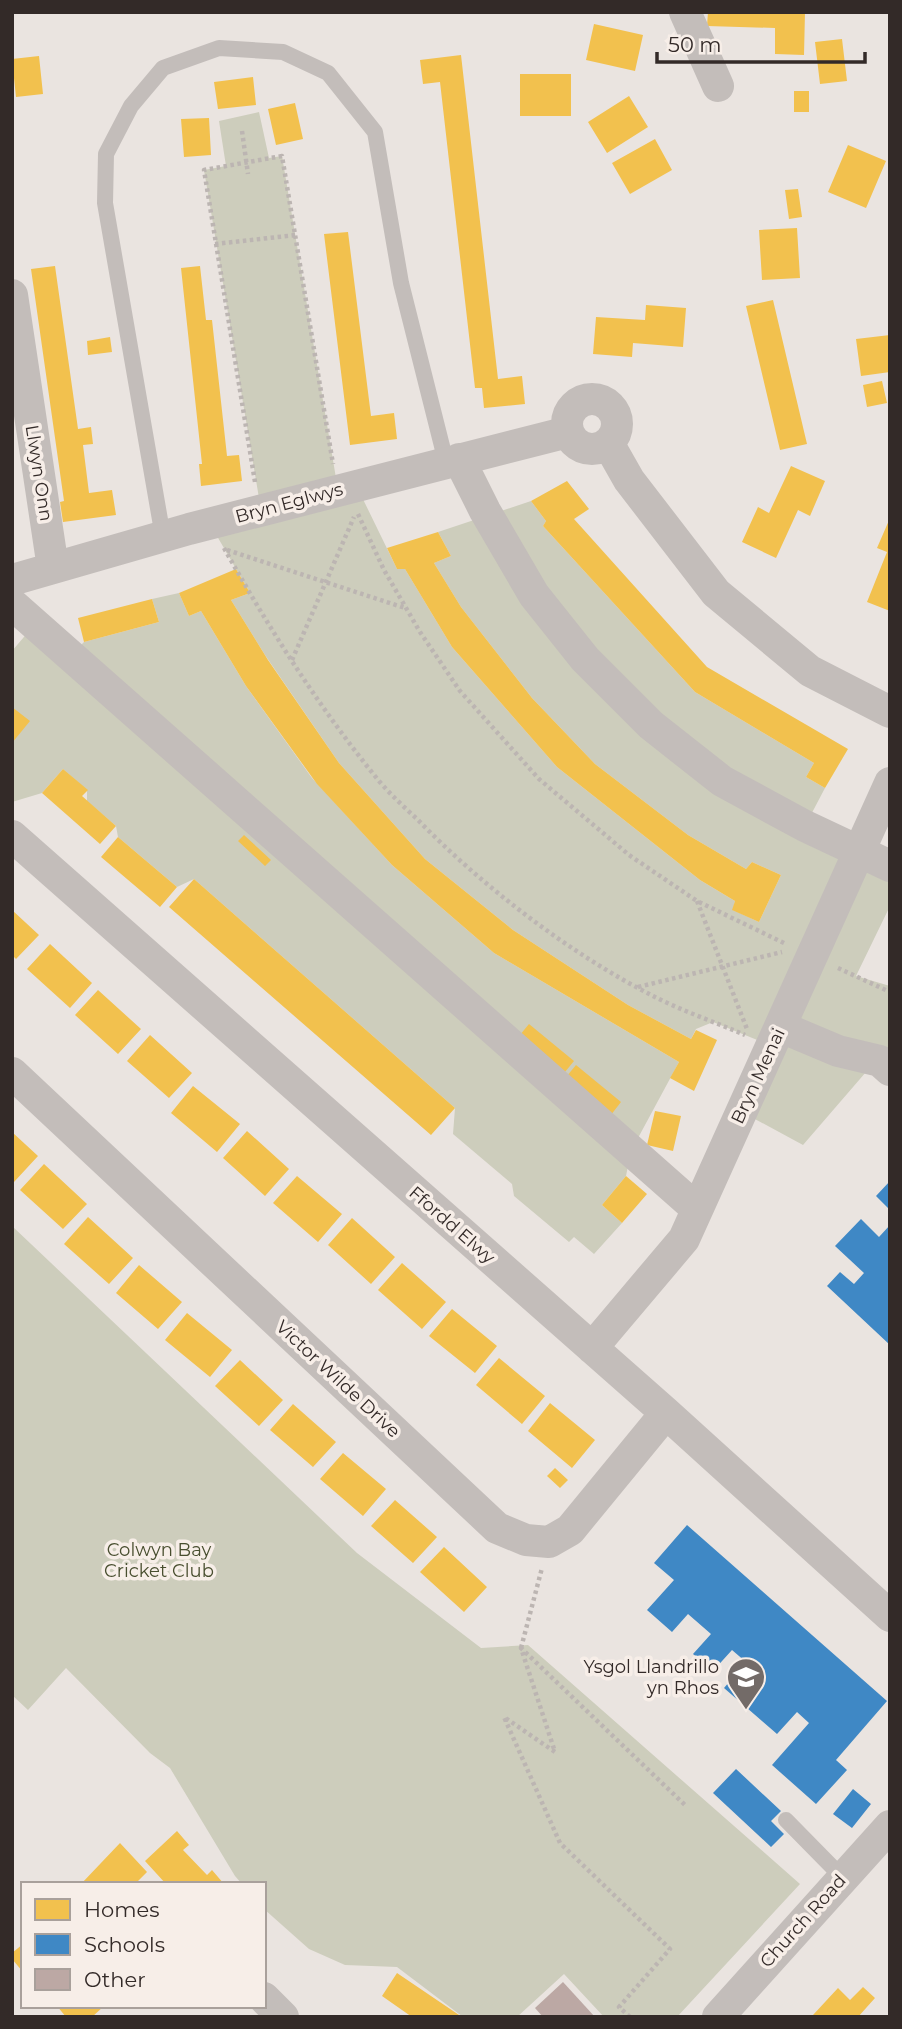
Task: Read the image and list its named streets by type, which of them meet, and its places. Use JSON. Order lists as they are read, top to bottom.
{
  "streets": {
    "street": [
      "Llwyn Onn",
      "Bryn Eglwys",
      "Bryn Menai",
      "Ffordd Elwy",
      "Victor Wilde Drive",
      "Church Road"
    ]
  },
  "crossings": [
    ["Llwyn Onn", "Bryn Eglwys"],
    ["Bryn Menai", "Ffordd Elwy"]
  ],
  "parks": ["Colwyn Bay Cricket Club"],
  "places": {
    "school or university": ["Ysgol Llandrillo yn Rhos"]
  },
  "legend": ["Homes", "Schools", "Other"],
  "scale_bar": "50 m"
}
